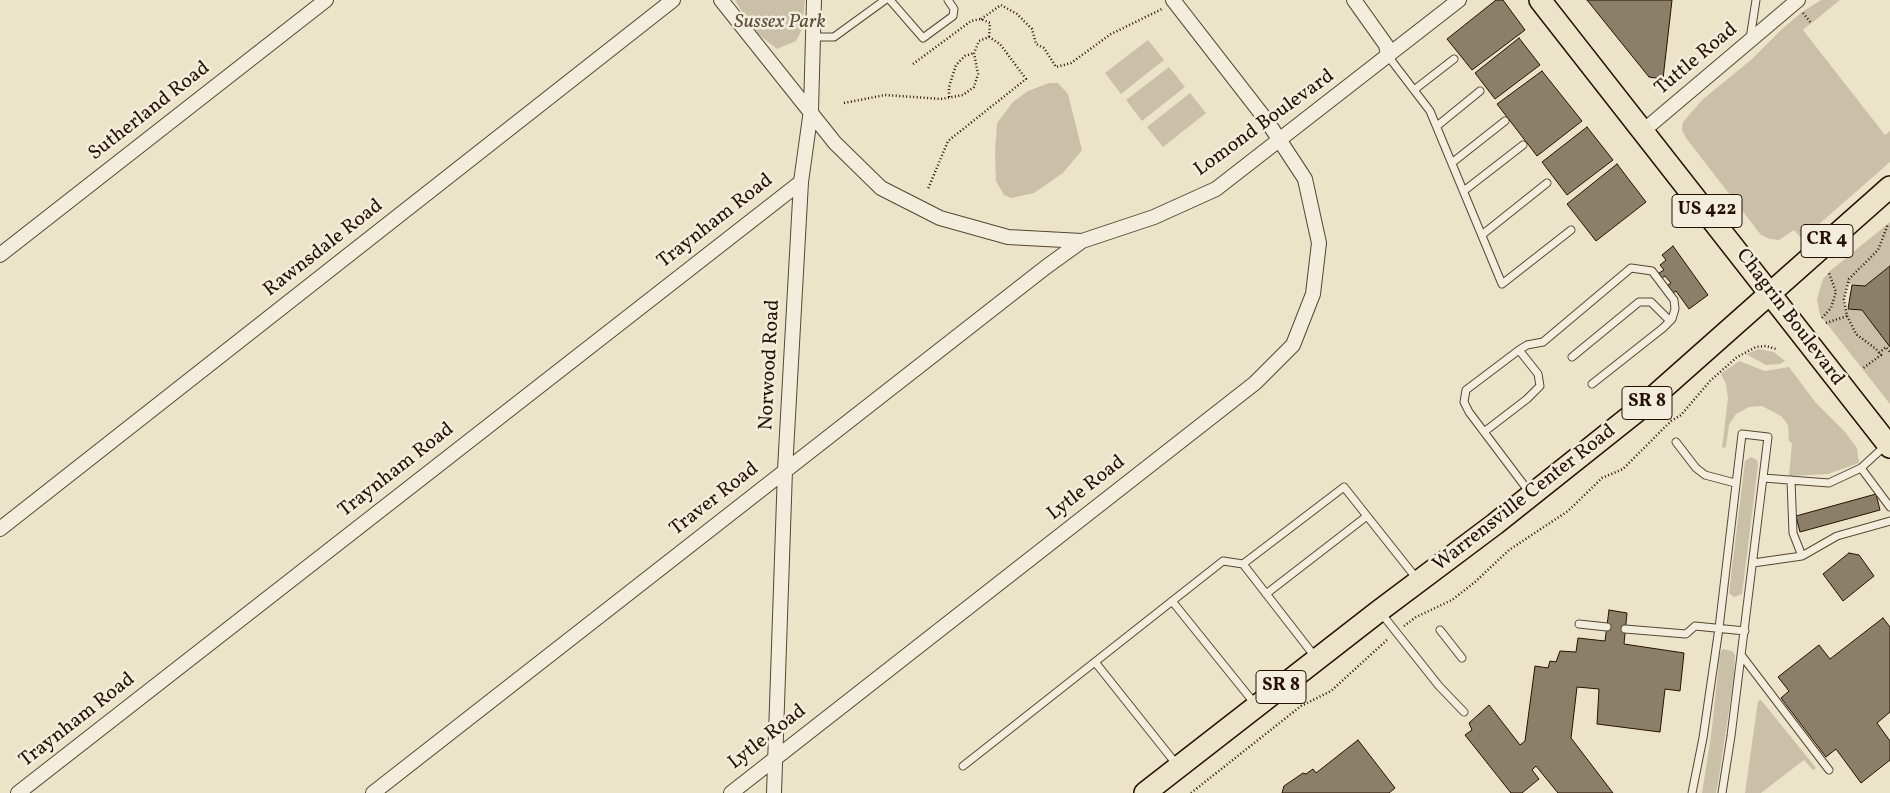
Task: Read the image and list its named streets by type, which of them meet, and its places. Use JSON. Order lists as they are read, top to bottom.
{
  "streets": {
    "main road": [
      "US 422",
      "CR 4",
      "Chagrin Boulevard",
      "SR 8",
      "Warrensville Center Road"
    ],
    "street": [
      "Tuttle Road",
      "Sutherland Road",
      "Lomond Boulevard",
      "Traynham Road",
      "Rawnsdale Road",
      "Norwood Road",
      "Lytle Road",
      "Traver Road"
    ]
  },
  "crossings": [
    ["Tuttle Road", "Chagrin Boulevard"],
    ["Lomond Boulevard", "Norwood Road"],
    ["Lomond Boulevard", "Lytle Road"],
    ["Lomond Boulevard", "Traver Road"],
    ["Traynham Road", "Norwood Road"],
    ["Chagrin Boulevard", "Warrensville Center Road"],
    ["Norwood Road", "Lytle Road"],
    ["Norwood Road", "Traver Road"]
  ],
  "parks": ["Sussex Park"]
}
